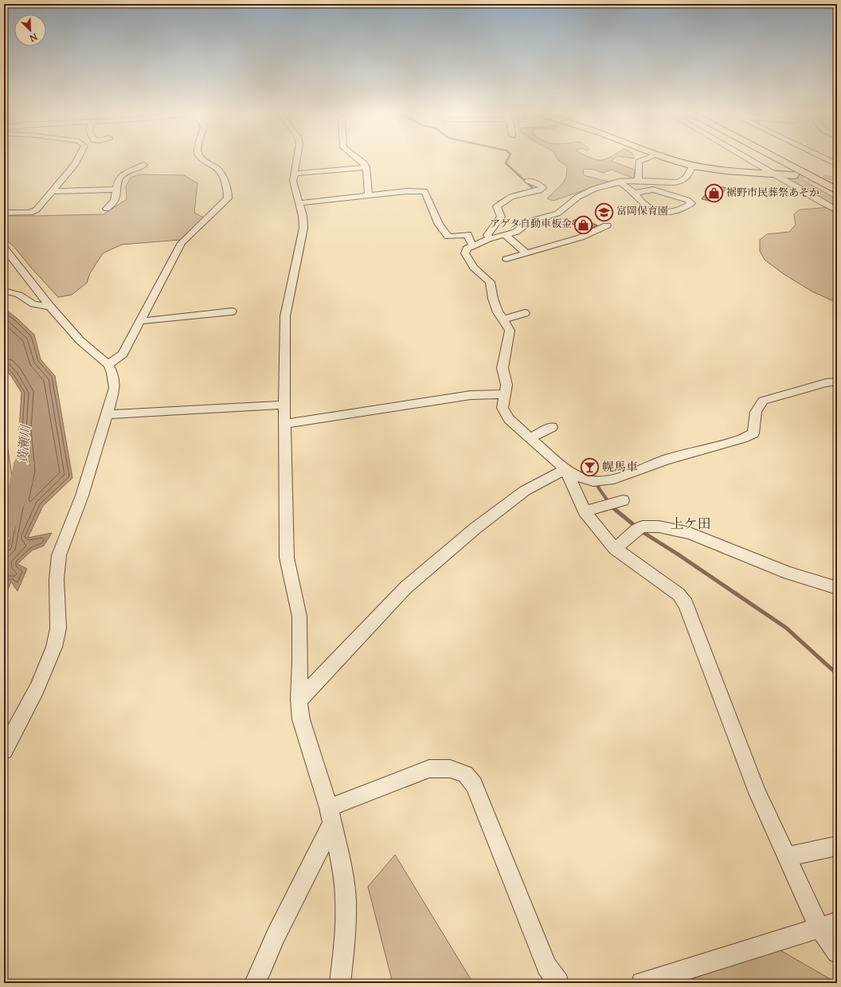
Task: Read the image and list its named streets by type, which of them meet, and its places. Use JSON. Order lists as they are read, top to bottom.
{
  "districts": ["上ケ田"],
  "water": ["黄瀬川"],
  "places": {
    "shop": ["裾野市民葬祭あそか", "アゲタ自動車板金"],
    "school or university": ["富岡保育園"],
    "bar": ["幌馬車"]
  },
  "north": "bottom right"
}
